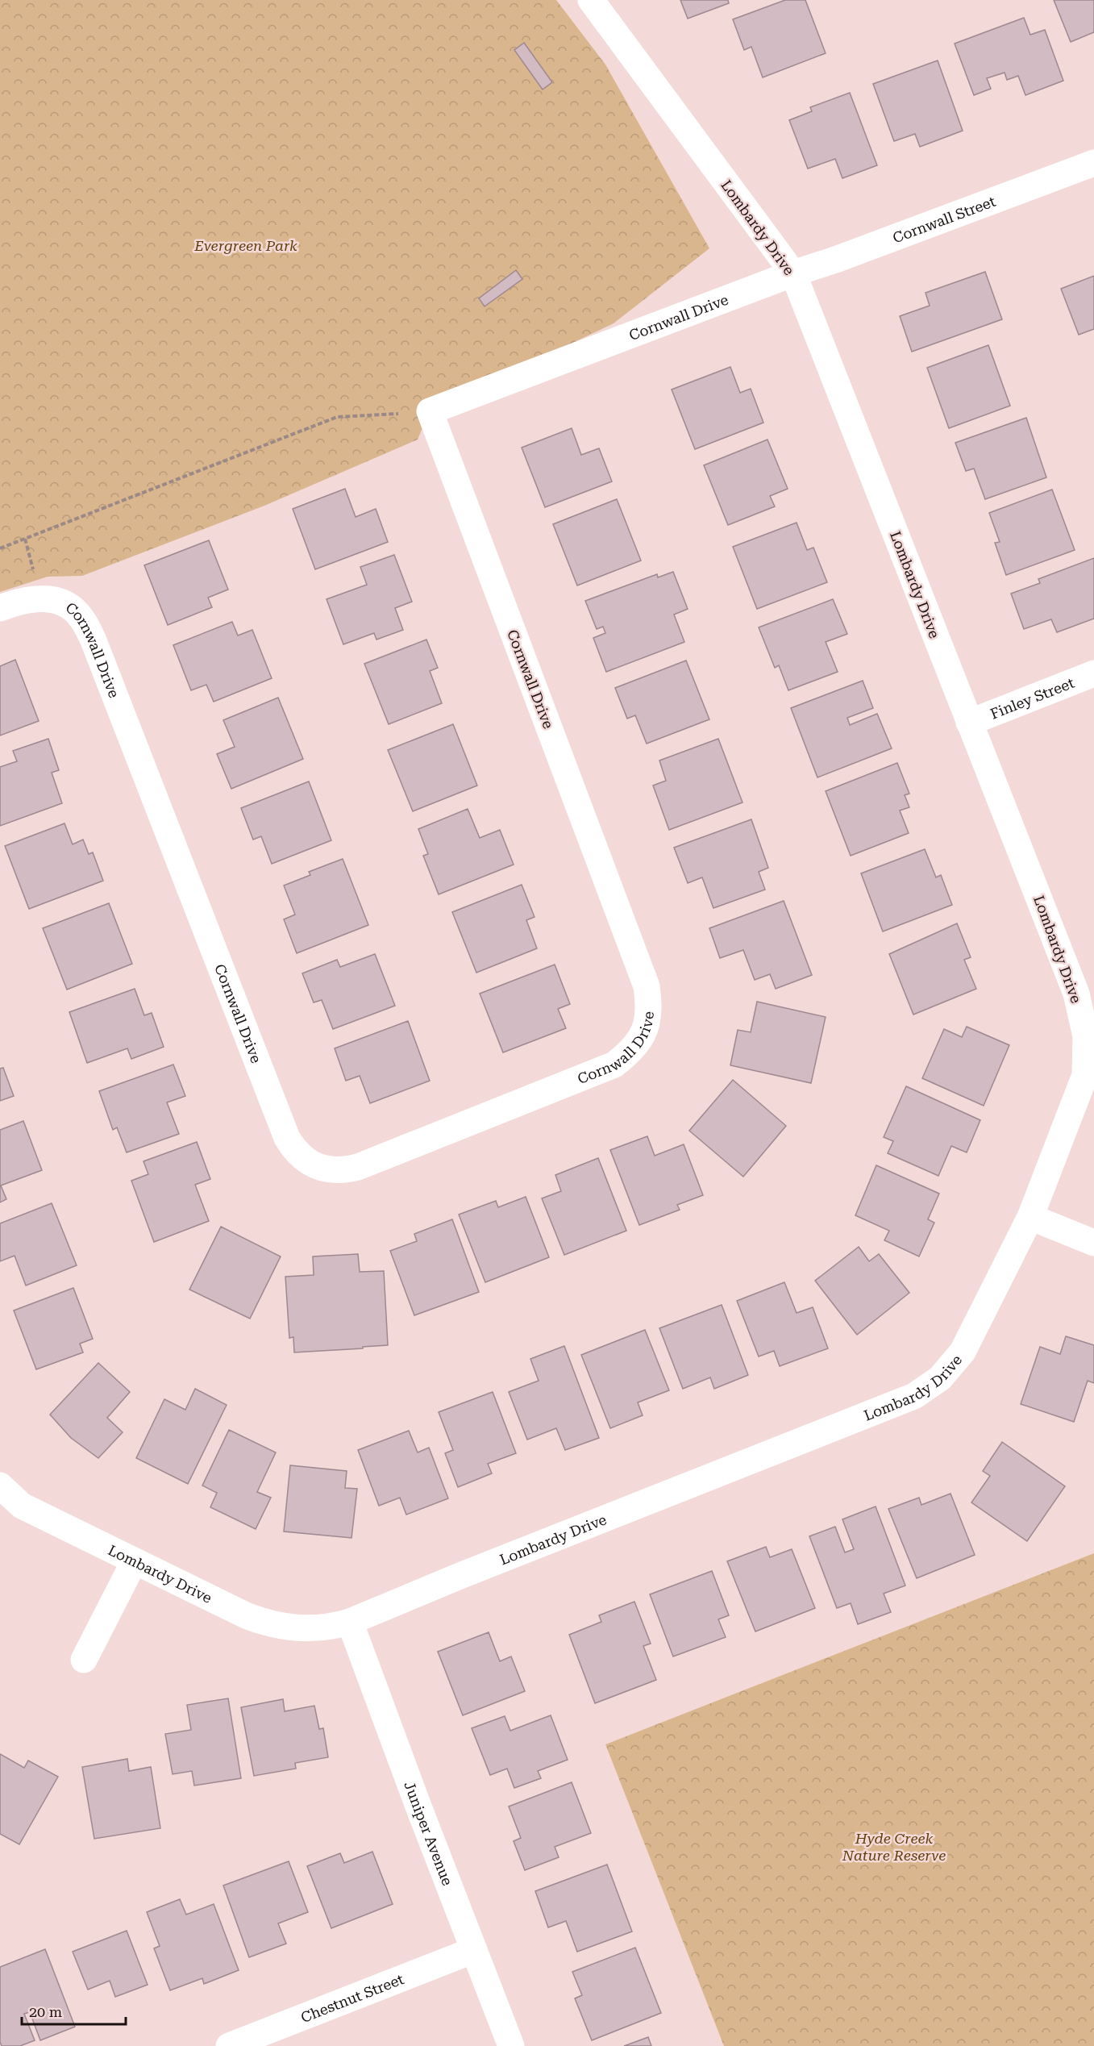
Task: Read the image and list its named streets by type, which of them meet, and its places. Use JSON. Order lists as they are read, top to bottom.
{
  "streets": {
    "street": [
      "Cornwall Street",
      "Lombardy Drive",
      "Cornwall Drive",
      "Finley Street",
      "Juniper Avenue",
      "Chestnut Street"
    ]
  },
  "crossings": [
    ["Cornwall Street", "Lombardy Drive"],
    ["Cornwall Street", "Cornwall Drive"],
    ["Lombardy Drive", "Cornwall Drive"],
    ["Lombardy Drive", "Finley Street"],
    ["Lombardy Drive", "Juniper Avenue"],
    ["Juniper Avenue", "Chestnut Street"]
  ],
  "parks": ["Evergreen Park", "Hyde Creek Nature Reserve"],
  "scale_bar": "20 m"
}
